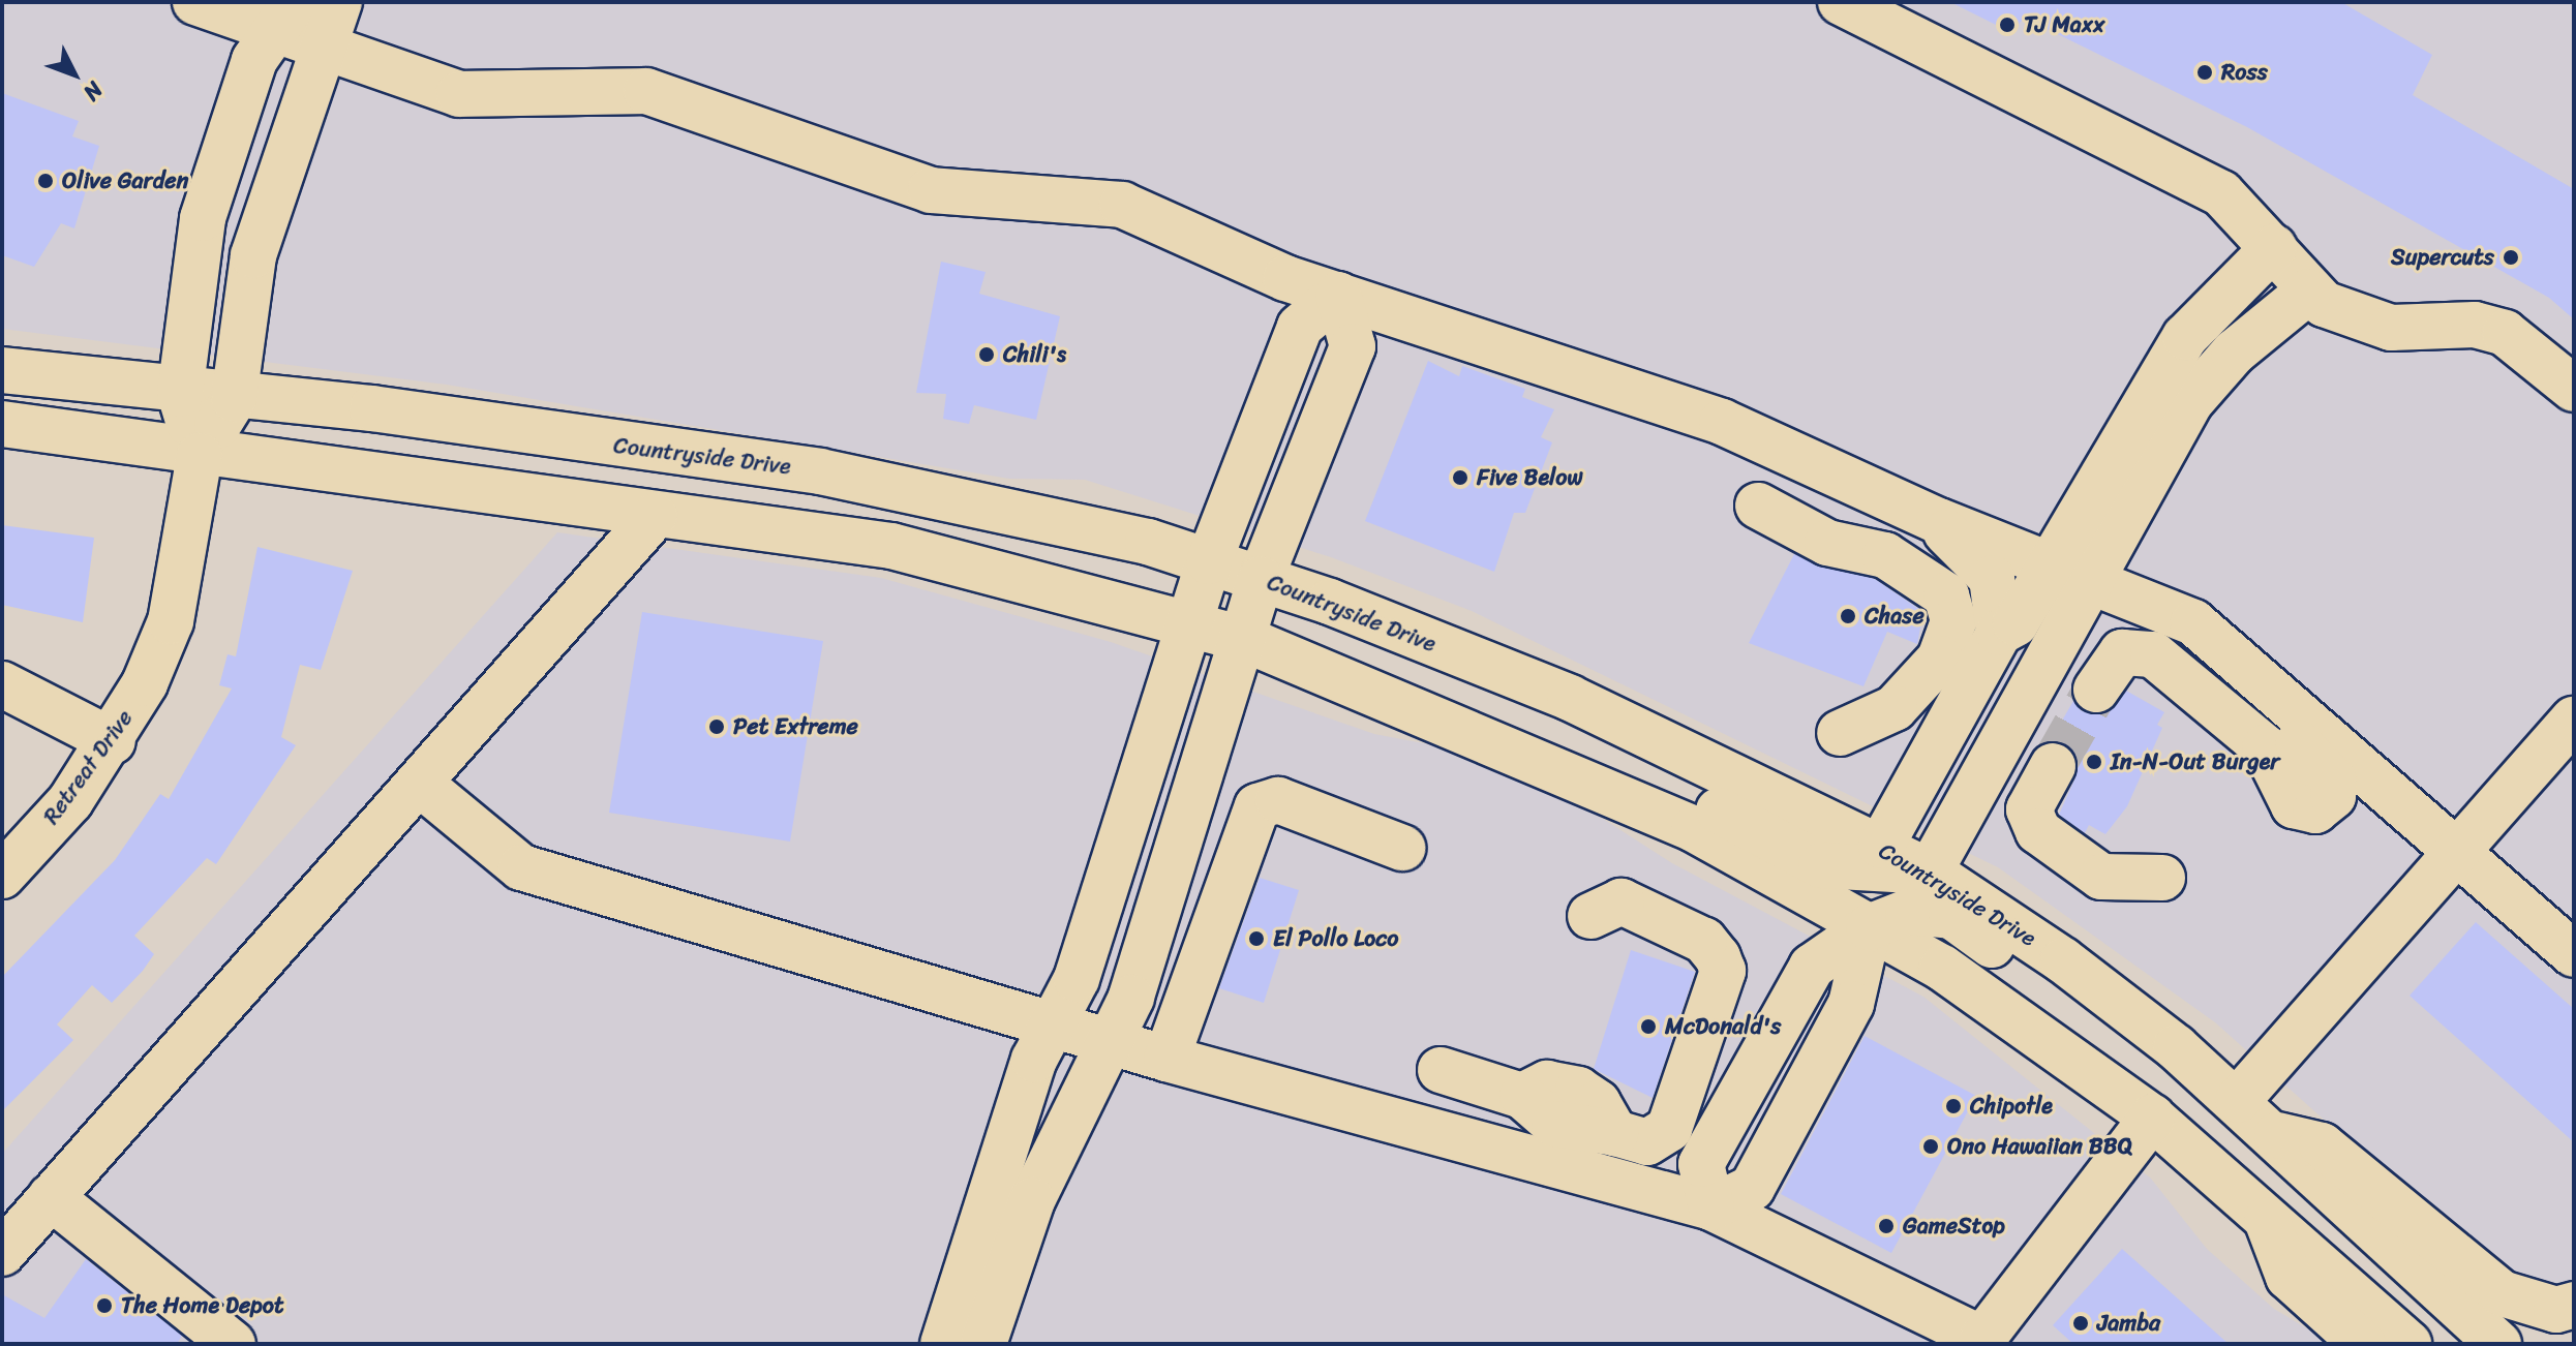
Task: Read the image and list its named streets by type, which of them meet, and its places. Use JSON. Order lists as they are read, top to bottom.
{
  "streets": {
    "street": ["Countryside Drive", "Retreat Drive"]
  },
  "places": [
    "TJ Maxx",
    "Ross",
    "Olive Garden",
    "Supercuts",
    "Chili's",
    "Five Below",
    "Chase",
    "Pet Extreme",
    "In-N-Out Burger",
    "El Pollo Loco",
    "McDonald's",
    "Chipotle",
    "Ono Hawaiian BBQ",
    "GameStop",
    "The Home Depot",
    "Jamba"
  ],
  "north": "bottom right"
}
